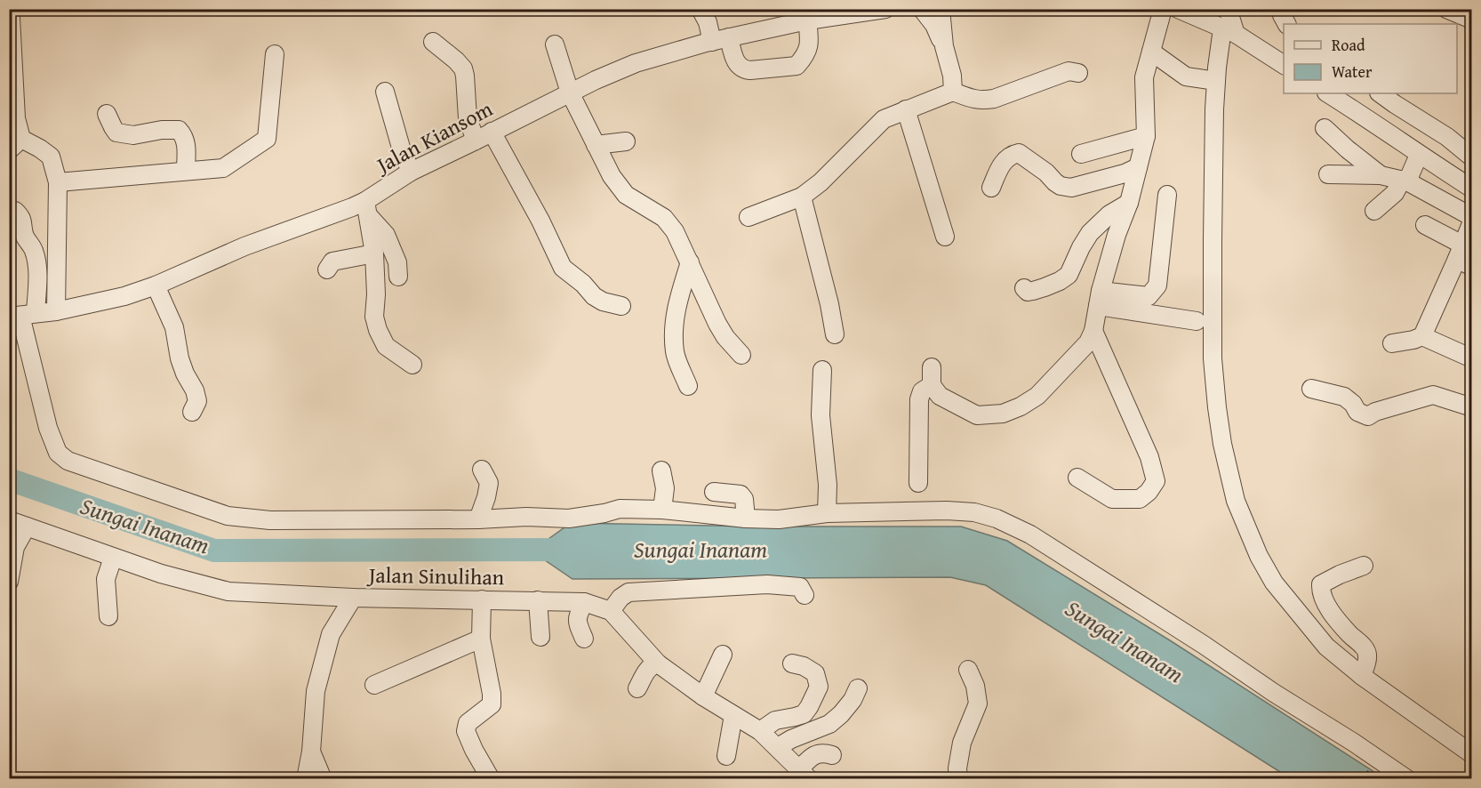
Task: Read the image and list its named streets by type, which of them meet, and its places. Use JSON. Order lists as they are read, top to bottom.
{
  "streets": {
    "street": ["Jalan Kiansom", "Jalan Sinulihan"]
  },
  "water": ["Sungai Inanam"],
  "legend": ["Road", "Water"]
}
